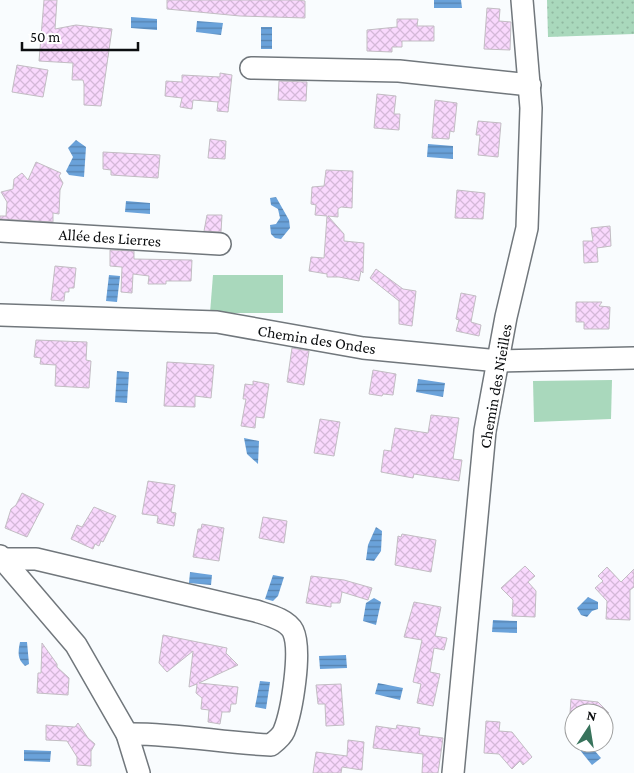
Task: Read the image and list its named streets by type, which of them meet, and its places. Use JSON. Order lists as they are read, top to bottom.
{
  "streets": {
    "street": ["Allée des Lierres", "Chemin des Ondes", "Chemin des Nieilles"]
  },
  "crossings": [
    ["Chemin des Ondes", "Chemin des Nieilles"]
  ],
  "scale_bar": "50 m",
  "north": "top"
}
